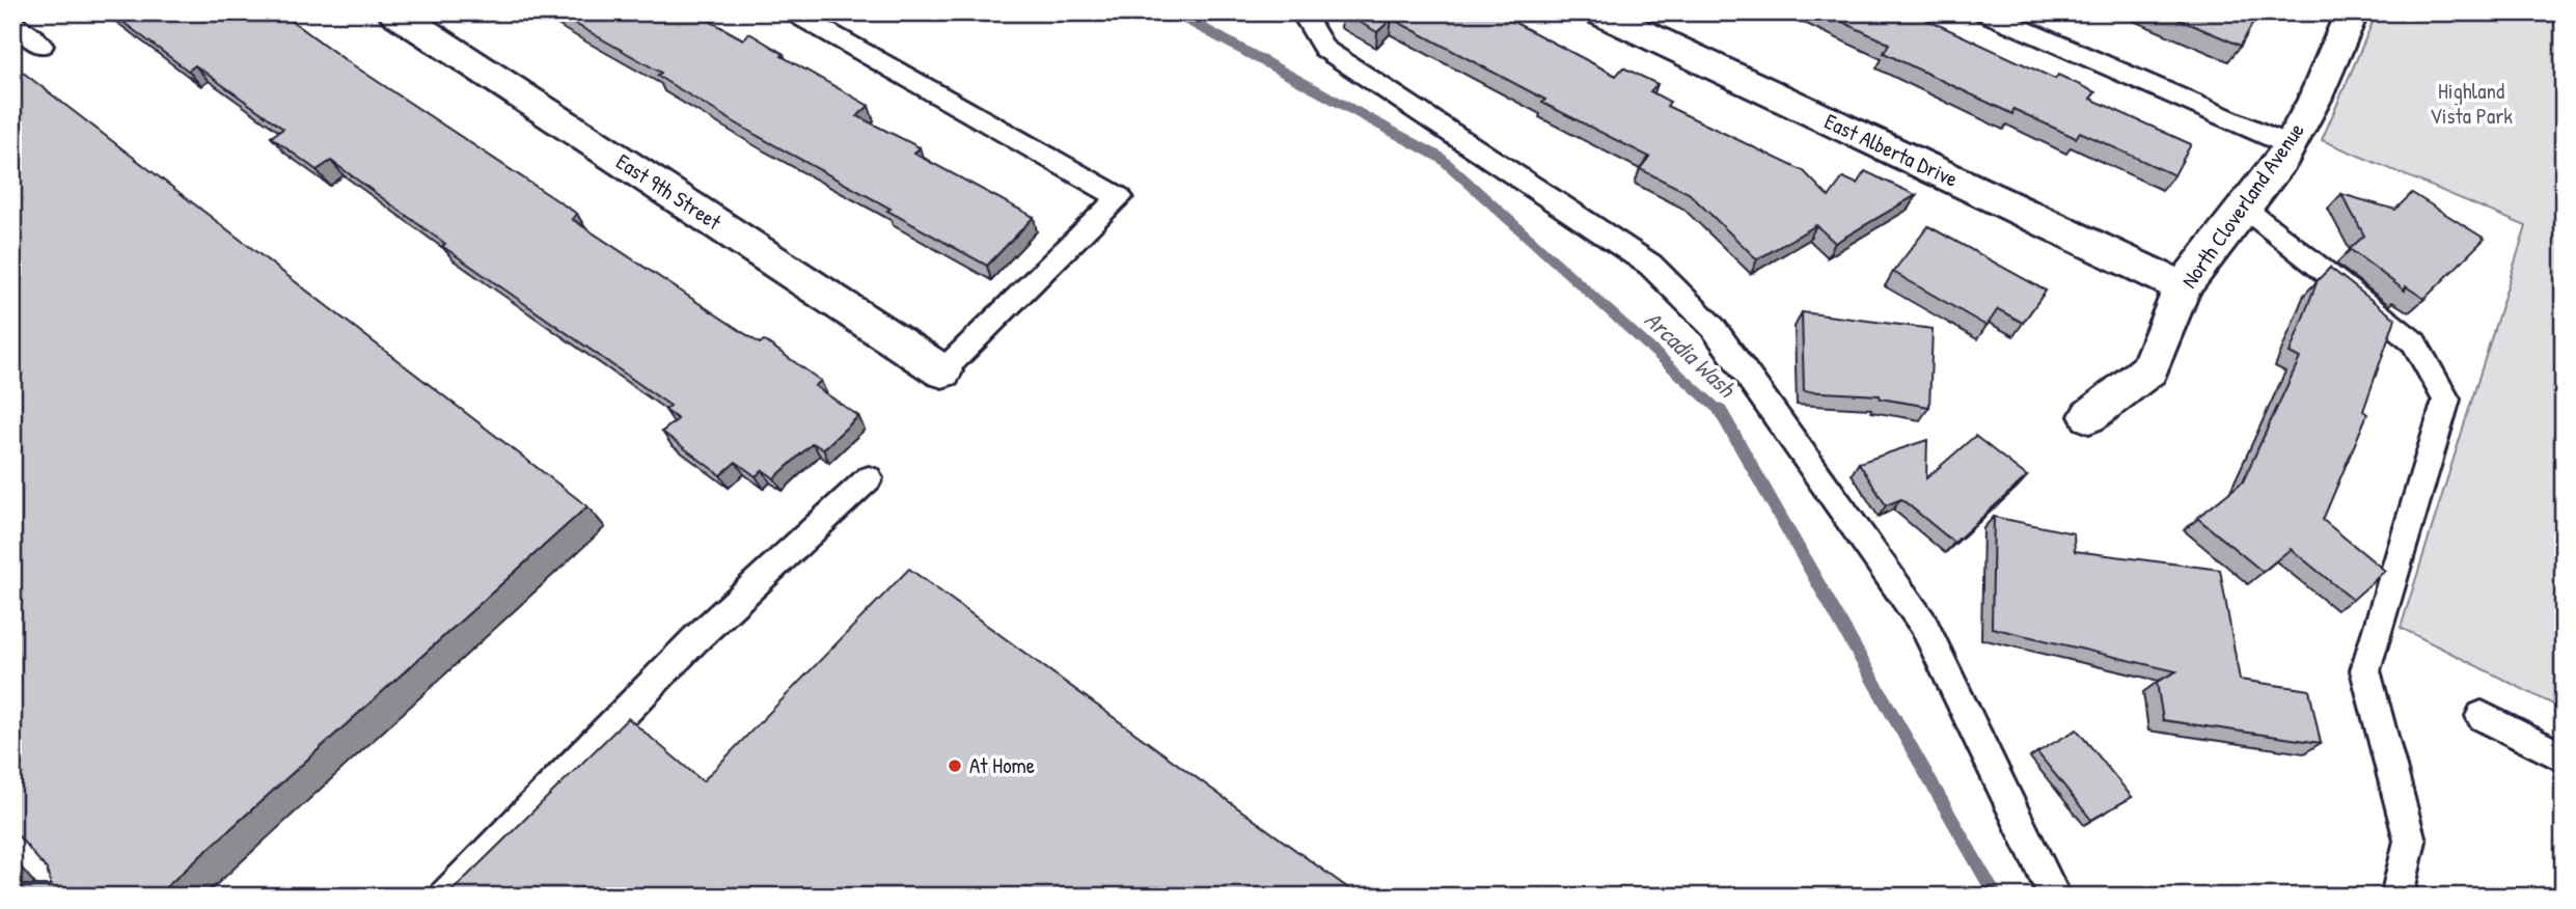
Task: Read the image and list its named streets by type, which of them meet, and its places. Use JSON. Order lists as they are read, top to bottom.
{
  "streets": {
    "street": ["East Alberta Drive", "East 9th Street", "North Cloverland Avenue"]
  },
  "crossings": [
    ["East Alberta Drive", "North Cloverland Avenue"]
  ],
  "water": ["Arcadia Wash"],
  "parks": ["Highland Vista Park"],
  "places": ["At Home"]
}
